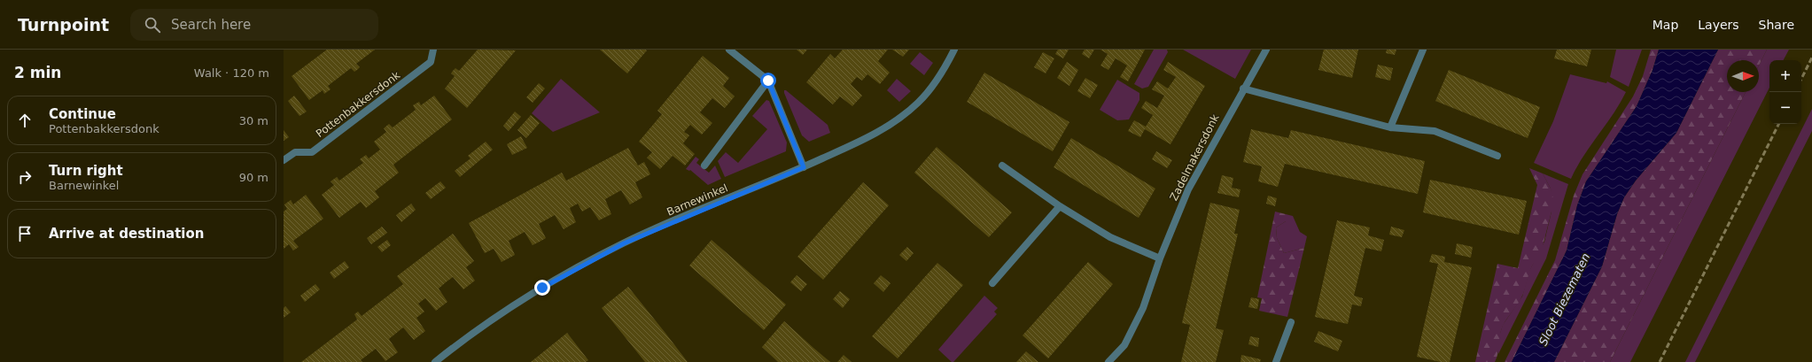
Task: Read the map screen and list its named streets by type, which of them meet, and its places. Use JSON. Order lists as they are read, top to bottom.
{
  "streets": {
    "street": ["Pottenbakkersdonk", "Zadelmakersdonk", "Barnewinkel"]
  },
  "water": ["Sloot Biezematen"],
  "north": "right",
  "page": {
    "header": "Turnpoint",
    "search": "Search here",
    "nav": ["Map", "Layers", "Share"],
    "heading": ["2 min", "Walk · 120 m"],
    "map_buttons": ["+", "−"],
    "list": [
      ["Continue", "Pottenbakkersdonk", "30 m"],
      ["Turn right", "Barnewinkel", "90 m"],
      "Arrive at destination"
    ]
  }
}
